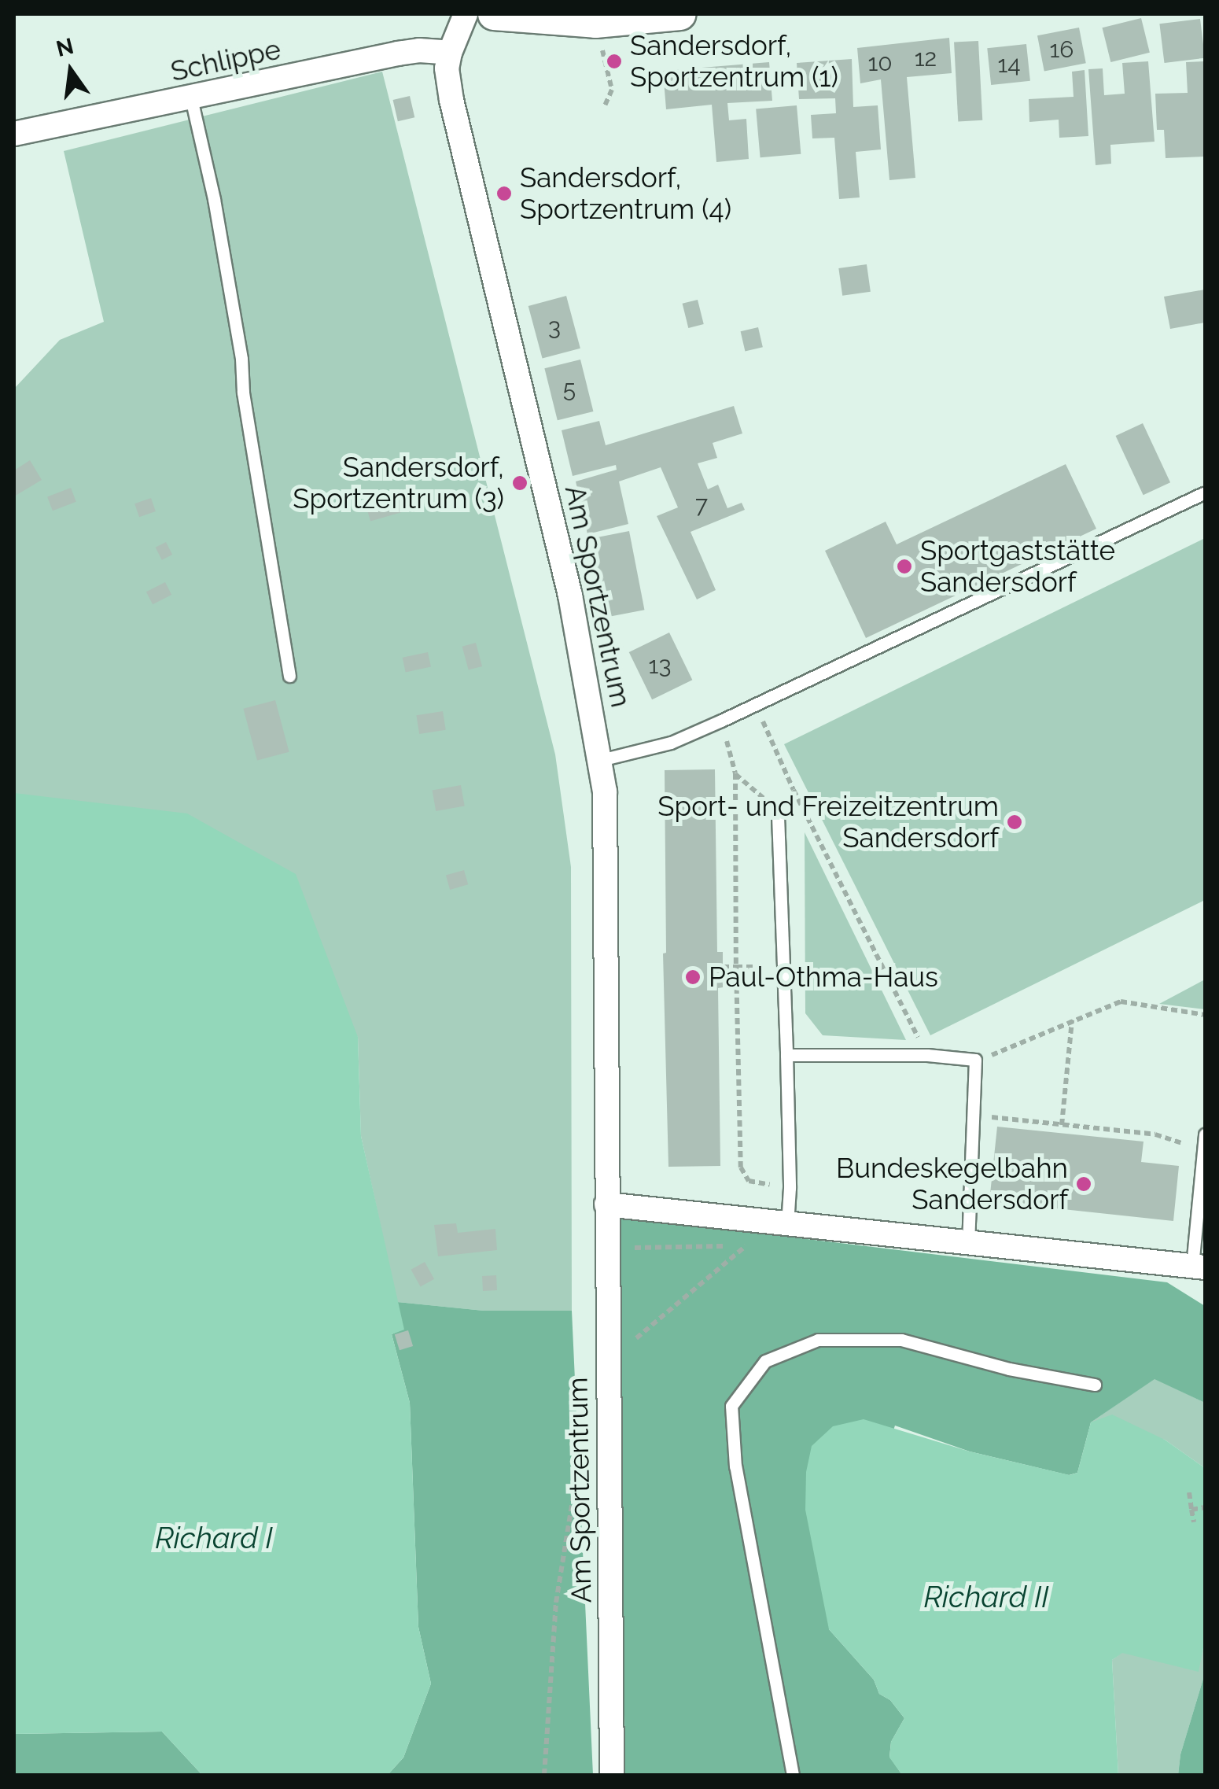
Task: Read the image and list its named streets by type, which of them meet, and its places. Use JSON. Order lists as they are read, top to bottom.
{
  "streets": {
    "street": ["Schlippe", "Am Sportzentrum"]
  },
  "crossings": [
    ["Schlippe", "Am Sportzentrum"]
  ],
  "water": ["Richard I", "Richard II"],
  "places": [
    "Sandersdorf, Sportzentrum (1)",
    "Sandersdorf, Sportzentrum (4)",
    "Sandersdorf, Sportzentrum (3)",
    "Sportgaststätte Sandersdorf",
    "Sport- und Freizeitzentrum Sandersdorf",
    "Paul-Othma-Haus",
    "Bundeskegelbahn Sandersdorf"
  ],
  "house_numbers": [
    "16",
    "12",
    "10",
    "14",
    "3",
    "5",
    "7",
    "13"
  ],
  "north": "top"
}
